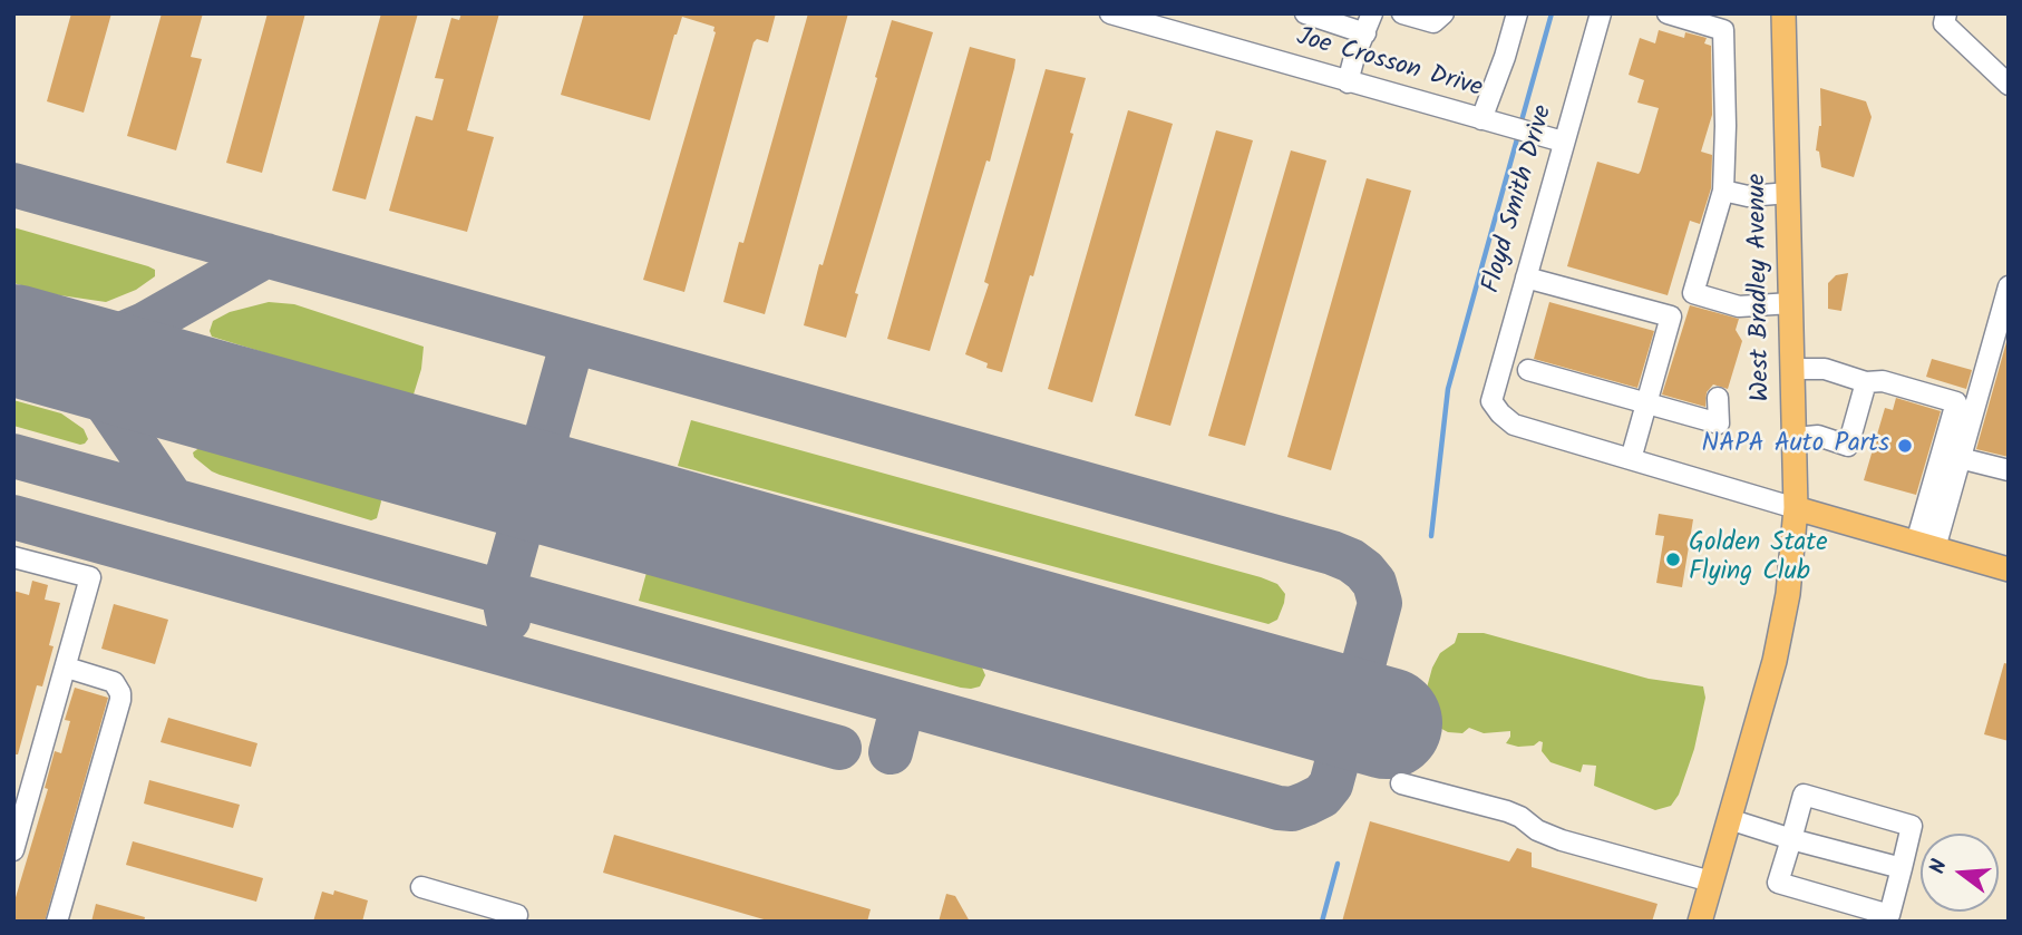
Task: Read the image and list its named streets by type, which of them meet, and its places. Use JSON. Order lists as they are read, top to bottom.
{
  "streets": {
    "main road": ["West Bradley Avenue"],
    "street": ["Joe Crosson Drive", "Floyd Smith Drive"]
  },
  "crossings": [
    ["Joe Crosson Drive", "Floyd Smith Drive"]
  ],
  "places": ["NAPA Auto Parts", "Golden State Flying Club"],
  "north": "left"
}
